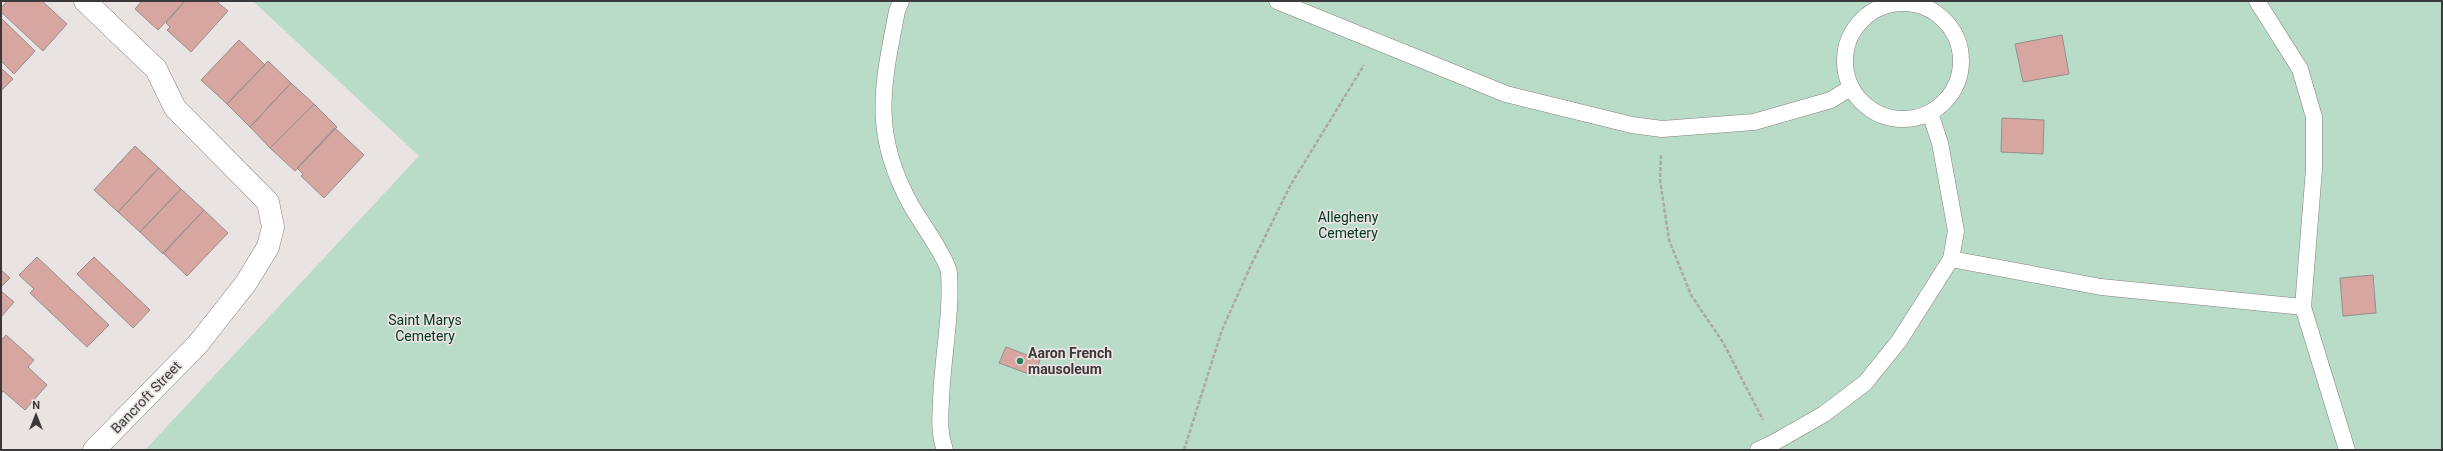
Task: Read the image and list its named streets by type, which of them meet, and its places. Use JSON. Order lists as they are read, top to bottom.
{
  "streets": {
    "street": ["Bancroft Street"]
  },
  "parks": ["Allegheny Cemetery", "Saint Marys Cemetery"],
  "places": ["Aaron French mausoleum"],
  "north": "top"
}
